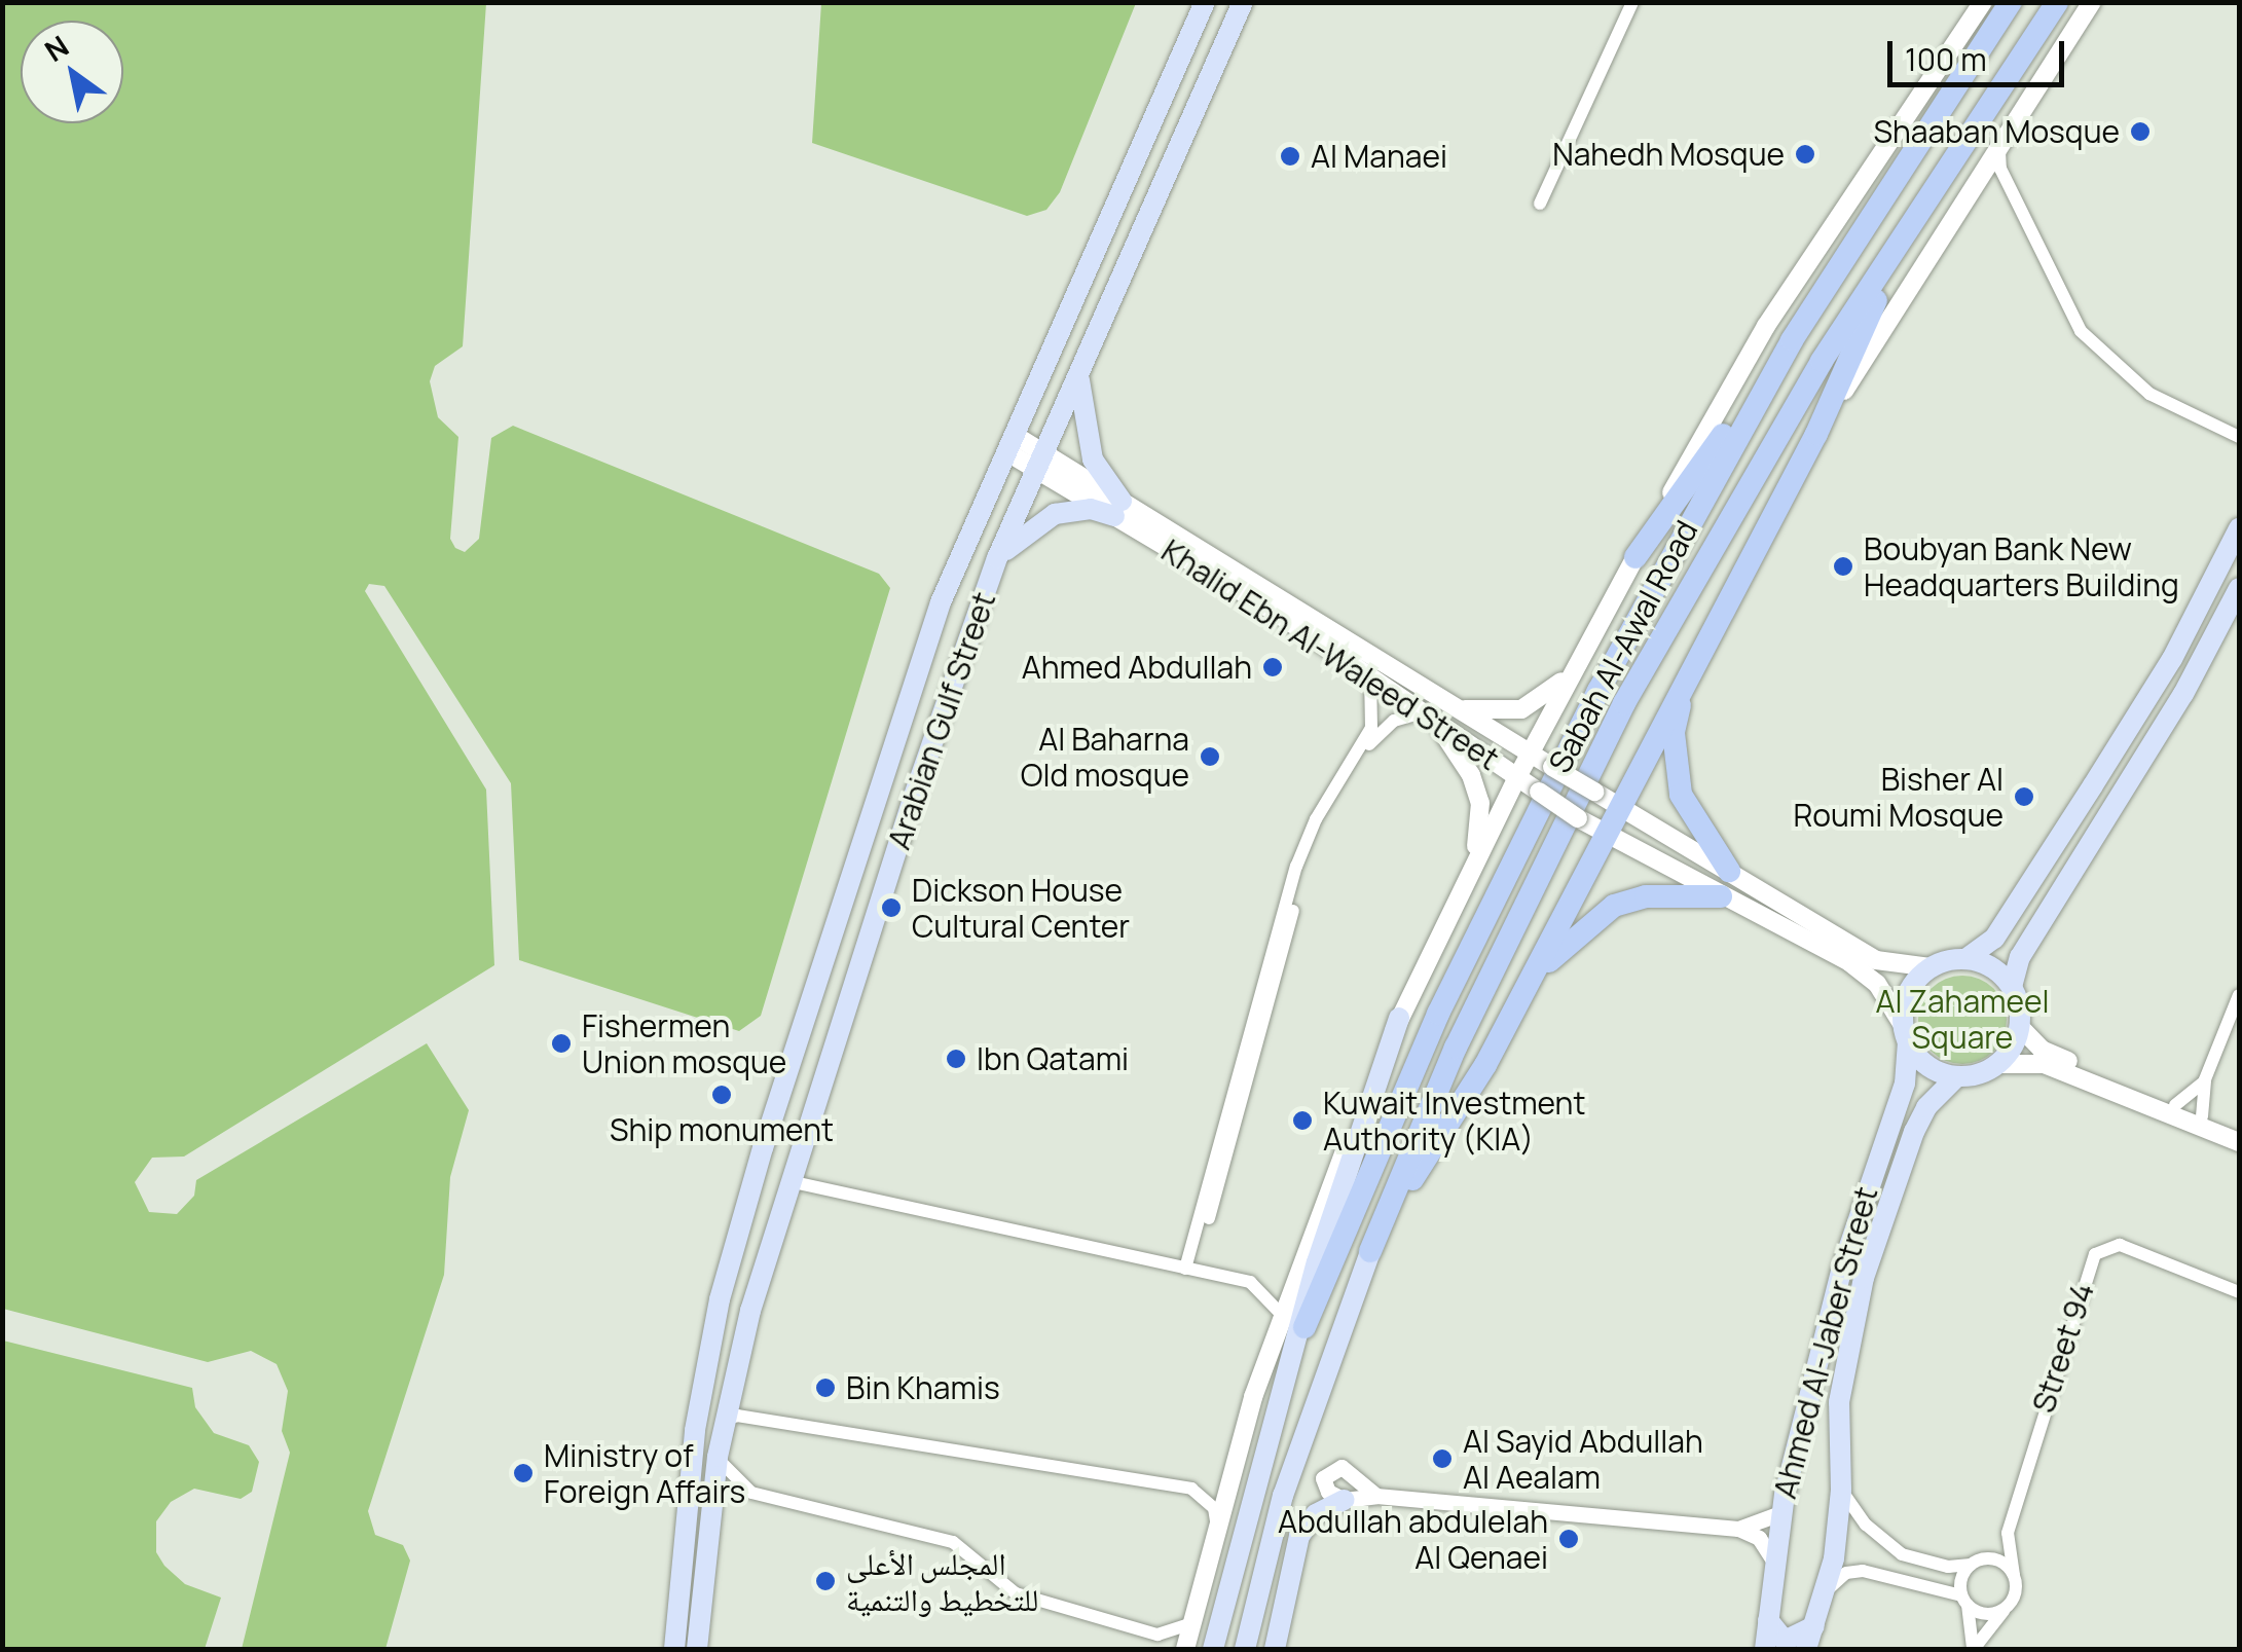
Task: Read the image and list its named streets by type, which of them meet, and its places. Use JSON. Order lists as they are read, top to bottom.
{
  "streets": {
    "highway": ["Sabah Al-Awal Road"],
    "main road": ["Khalid Ebn Al-Waleed Street", "Arabian Gulf Street", "Ahmed Al-Jaber Street"],
    "street": ["Street 94"]
  },
  "crossings": [
    ["Sabah Al-Awal Road", "Khalid Ebn Al-Waleed Street"],
    ["Khalid Ebn Al-Waleed Street", "Arabian Gulf Street"],
    ["Khalid Ebn Al-Waleed Street", "Ahmed Al-Jaber Street"]
  ],
  "parks": ["Al Zahameel Square"],
  "places": [
    "Shaaban Mosque",
    "Nahedh Mosque",
    "Al Manaei",
    "Boubyan Bank New Headquarters Building",
    "Ahmed Abdullah",
    "Al Baharna Old mosque",
    "Bisher Al Roumi Mosque",
    "Dickson House Cultural Center",
    "Fishermen Union mosque",
    "Ibn Qatami",
    "Ship monument",
    "Kuwait Investment Authority (KIA)",
    "Bin Khamis",
    "Al Sayid Abdullah Al Aealam",
    "Ministry of Foreign Affairs",
    "Abdullah abdulelah Al Qenaei",
    "المجلس الأعلى للتخطيط والتنمية"
  ],
  "scale_bar": "100 m",
  "north": "top left"
}
